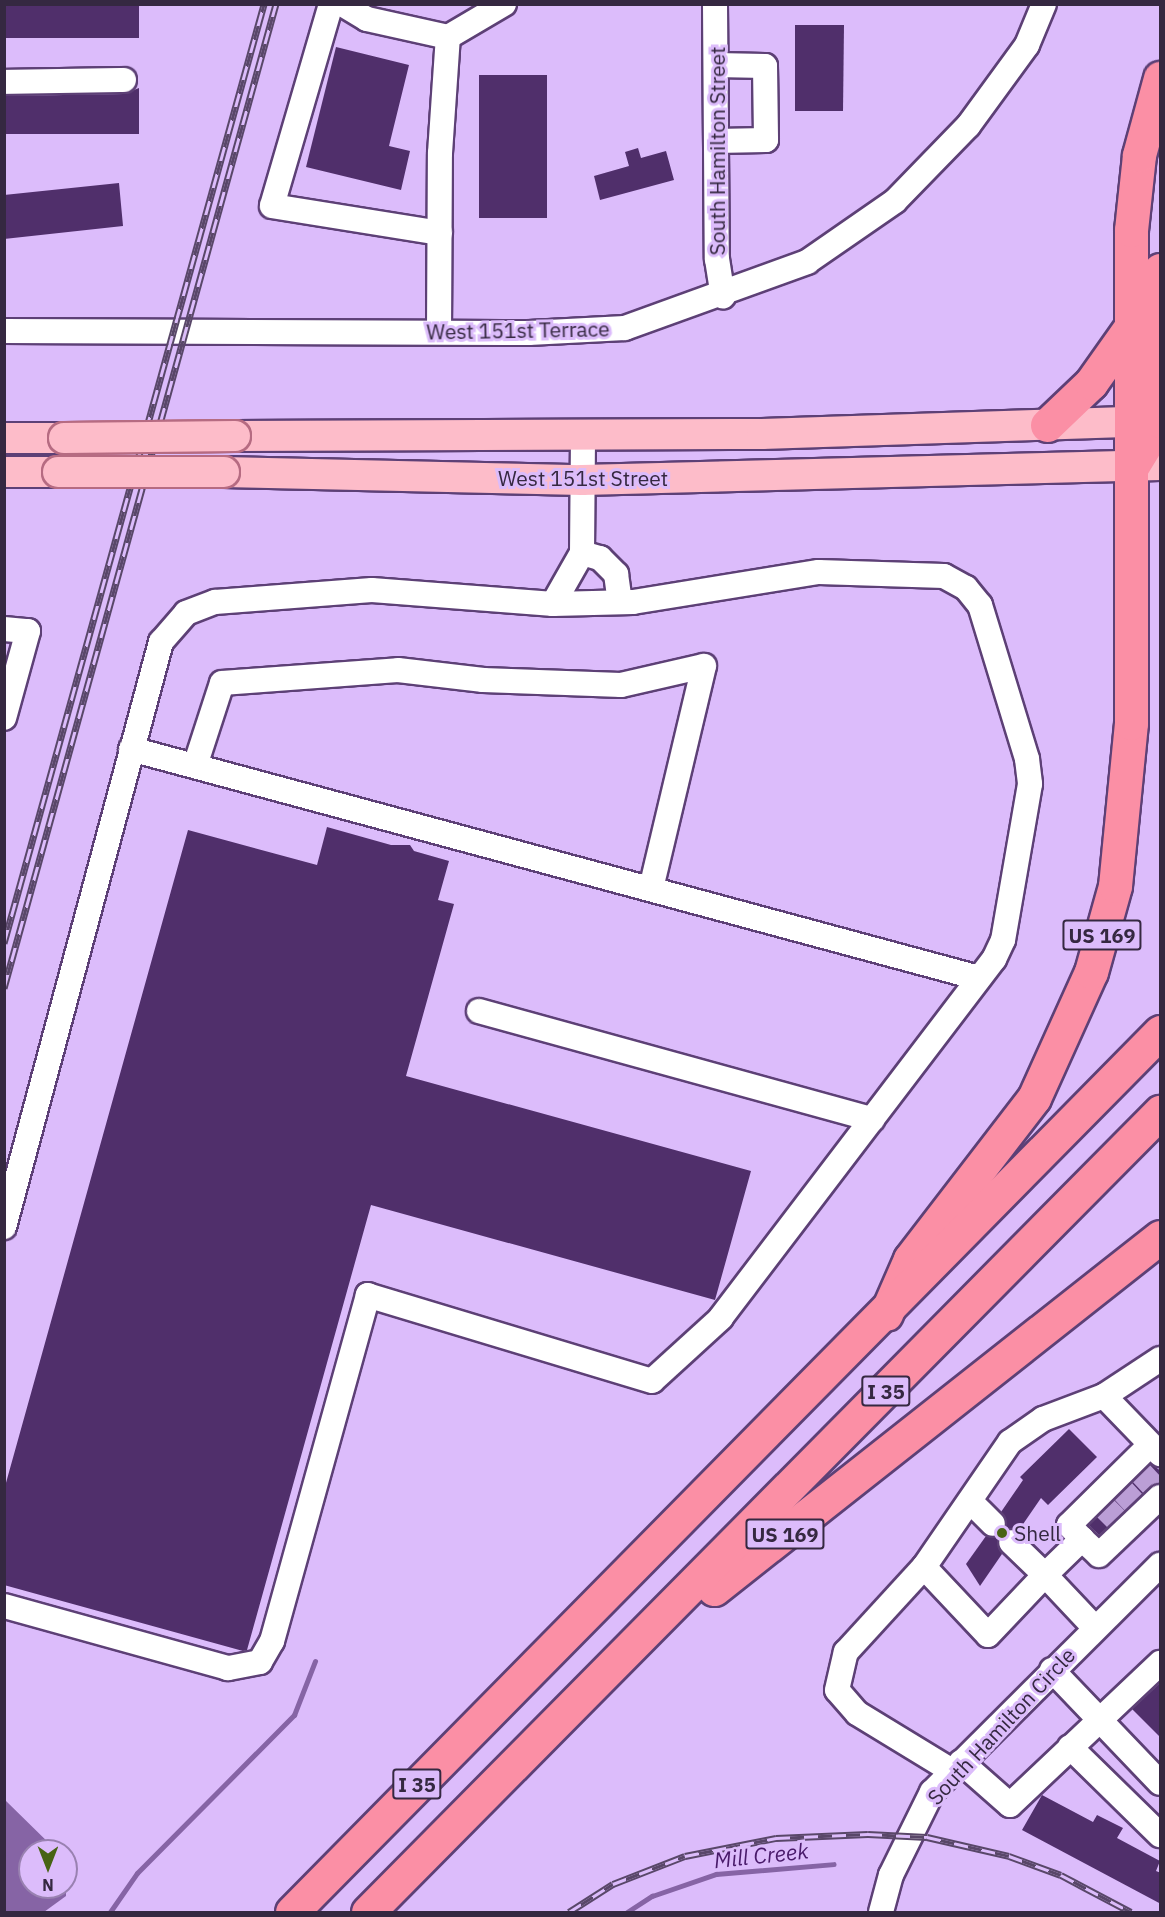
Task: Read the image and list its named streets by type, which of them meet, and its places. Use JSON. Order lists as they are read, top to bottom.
{
  "streets": {
    "highway": ["US 169", "I 35"],
    "main road": ["West 151st Street"],
    "street": ["South Hamilton Street", "West 151st Terrace", "South Hamilton Circle"]
  },
  "crossings": [
    ["South Hamilton Street", "West 151st Terrace"],
    ["West 151st Street", "US 169"],
    ["US 169", "I 35"]
  ],
  "water": ["Mill Creek"],
  "places": ["Shell"],
  "north": "bottom"
}
